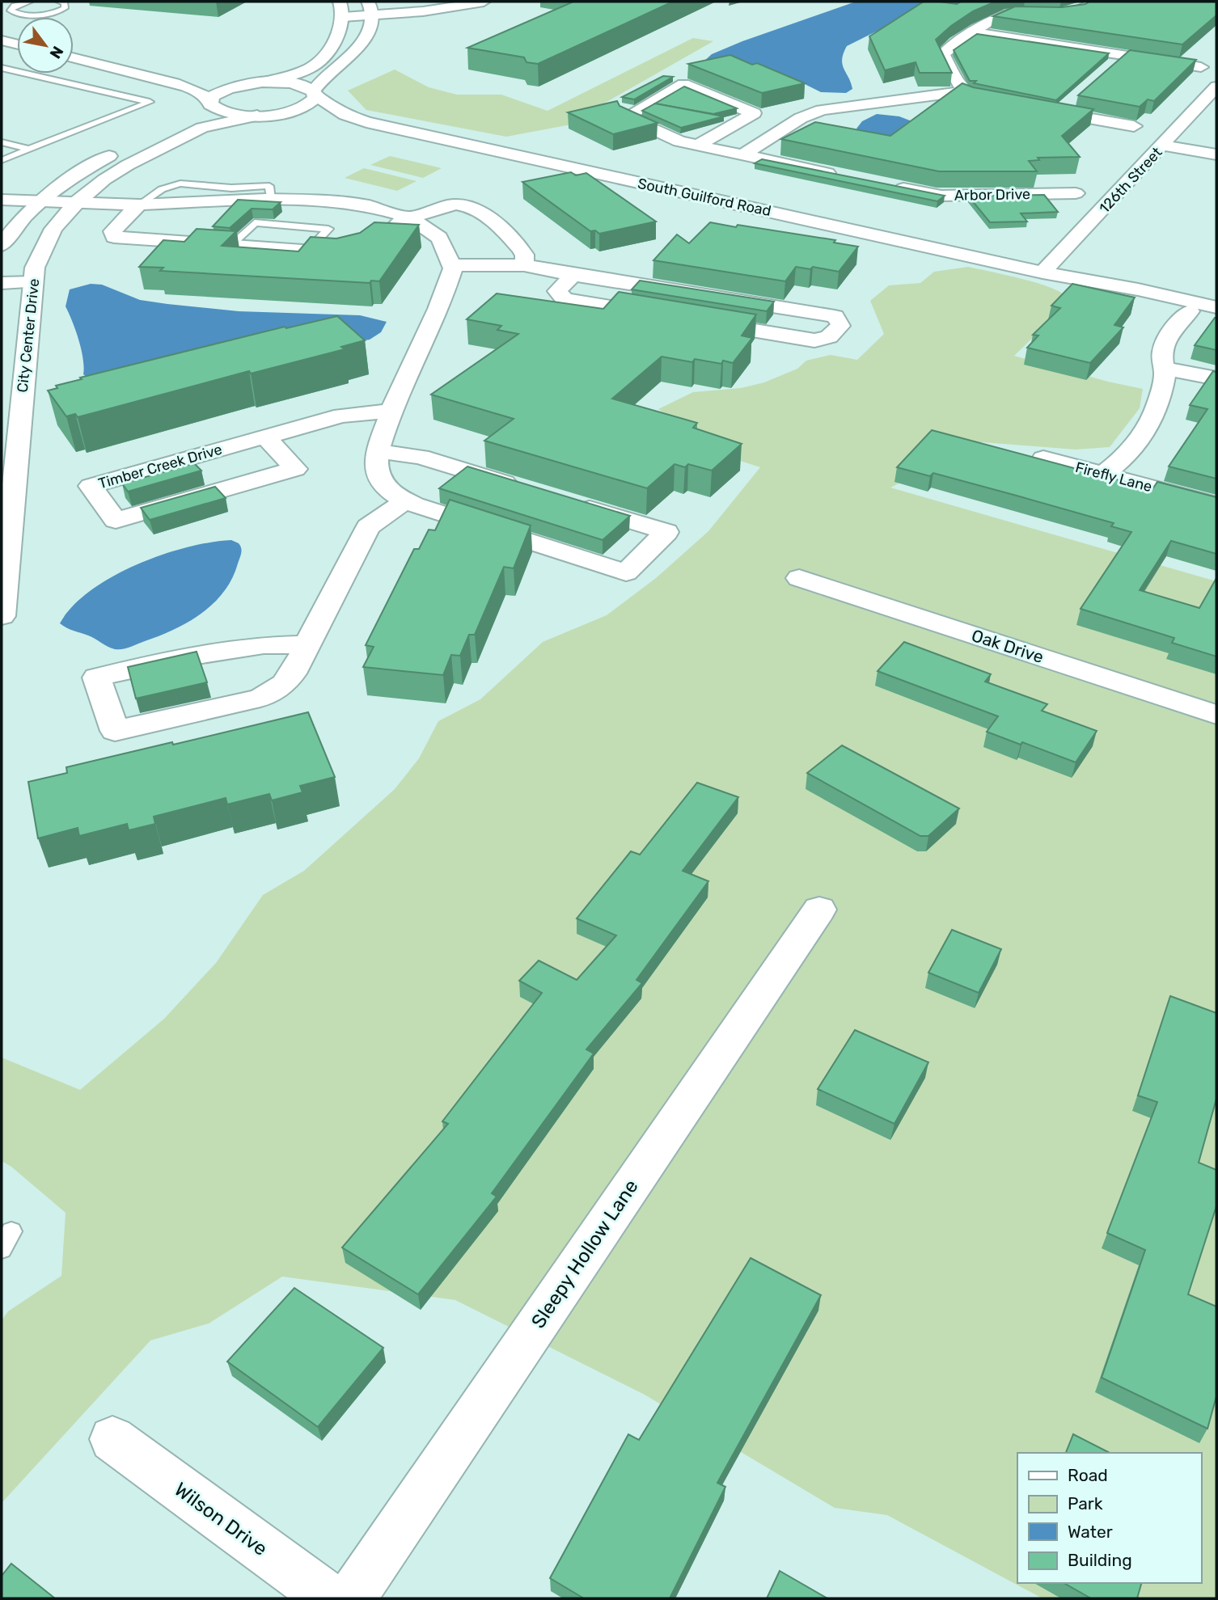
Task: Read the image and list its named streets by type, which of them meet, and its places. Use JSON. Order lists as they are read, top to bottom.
{
  "streets": {
    "street": [
      "126th Street",
      "Arbor Drive",
      "South Guilford Road",
      "City Center Drive",
      "Timber Creek Drive",
      "Firefly Lane",
      "Oak Drive",
      "Sleepy Hollow Lane",
      "Wilson Drive"
    ]
  },
  "crossings": [
    ["126th Street", "South Guilford Road"],
    ["South Guilford Road", "City Center Drive"]
  ],
  "legend": [
    "Road",
    "Park",
    "Water",
    "Building"
  ],
  "north": "bottom right"
}
